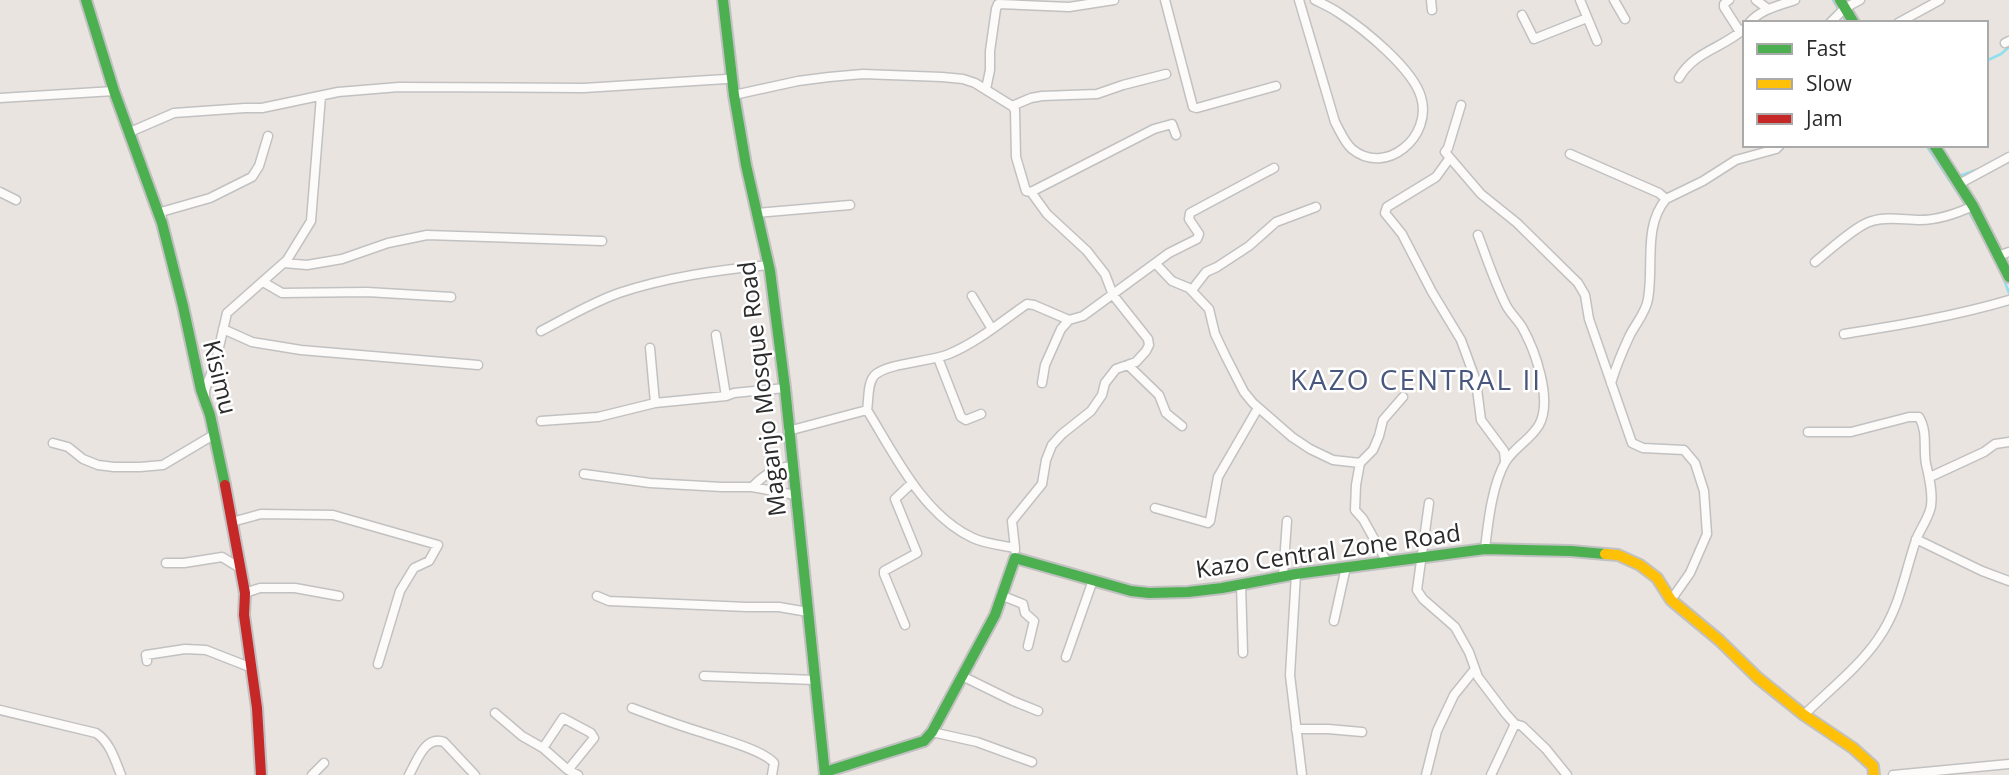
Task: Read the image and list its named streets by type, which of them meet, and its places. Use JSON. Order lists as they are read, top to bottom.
{
  "streets": {
    "street": ["Kisimu", "Maganjo Mosque Road", "Kazo Central Zone Road"]
  },
  "districts": ["KAZO CENTRAL II"],
  "legend": ["Fast", "Slow", "Jam"]
}
